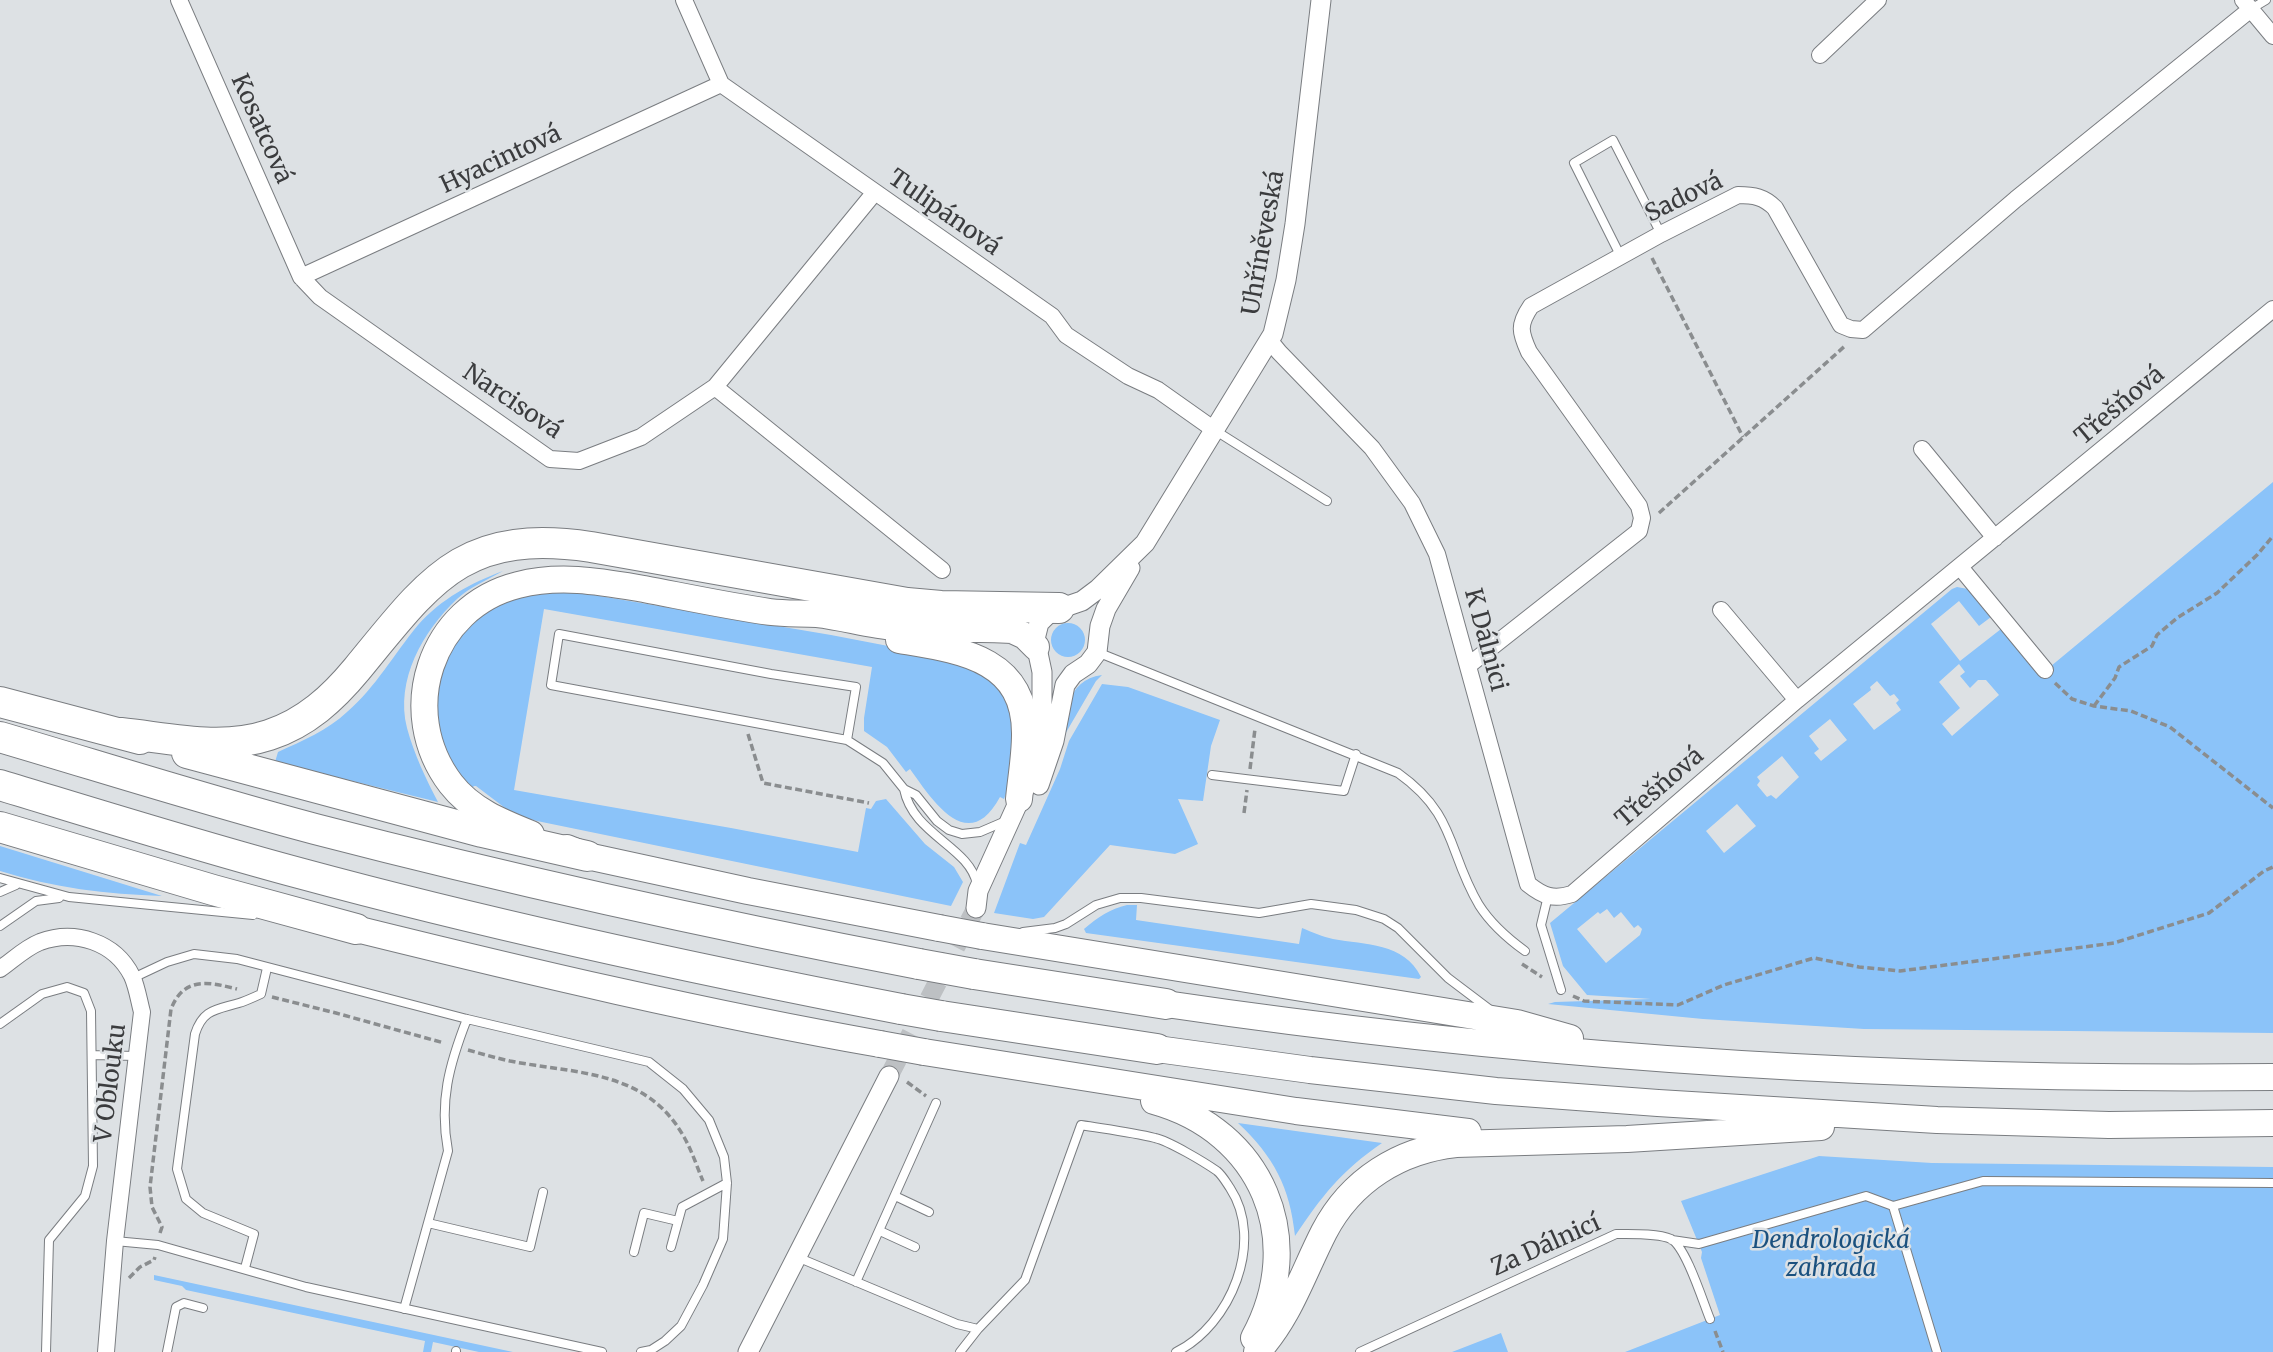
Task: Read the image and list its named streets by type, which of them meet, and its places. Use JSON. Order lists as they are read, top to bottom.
{
  "streets": {
    "street": [
      "Kosatcová",
      "Hyacintová",
      "Sadová",
      "Tulipánová",
      "Uhříněveská",
      "Narcisová",
      "Třešňová",
      "K Dálnici",
      "V Oblouku"
    ],
    "lane": ["Za Dálnicí"]
  },
  "crossings": [
    ["Kosatcová", "Hyacintová"],
    ["Kosatcová", "Narcisová"],
    ["Hyacintová", "Tulipánová"],
    ["Hyacintová", "Narcisová"],
    ["Tulipánová", "Uhříněveská"],
    ["Tulipánová", "Narcisová"],
    ["Uhříněveská", "K Dálnici"],
    ["Třešňová", "K Dálnici"]
  ],
  "parks": ["Dendrologická zahrada"]
}
